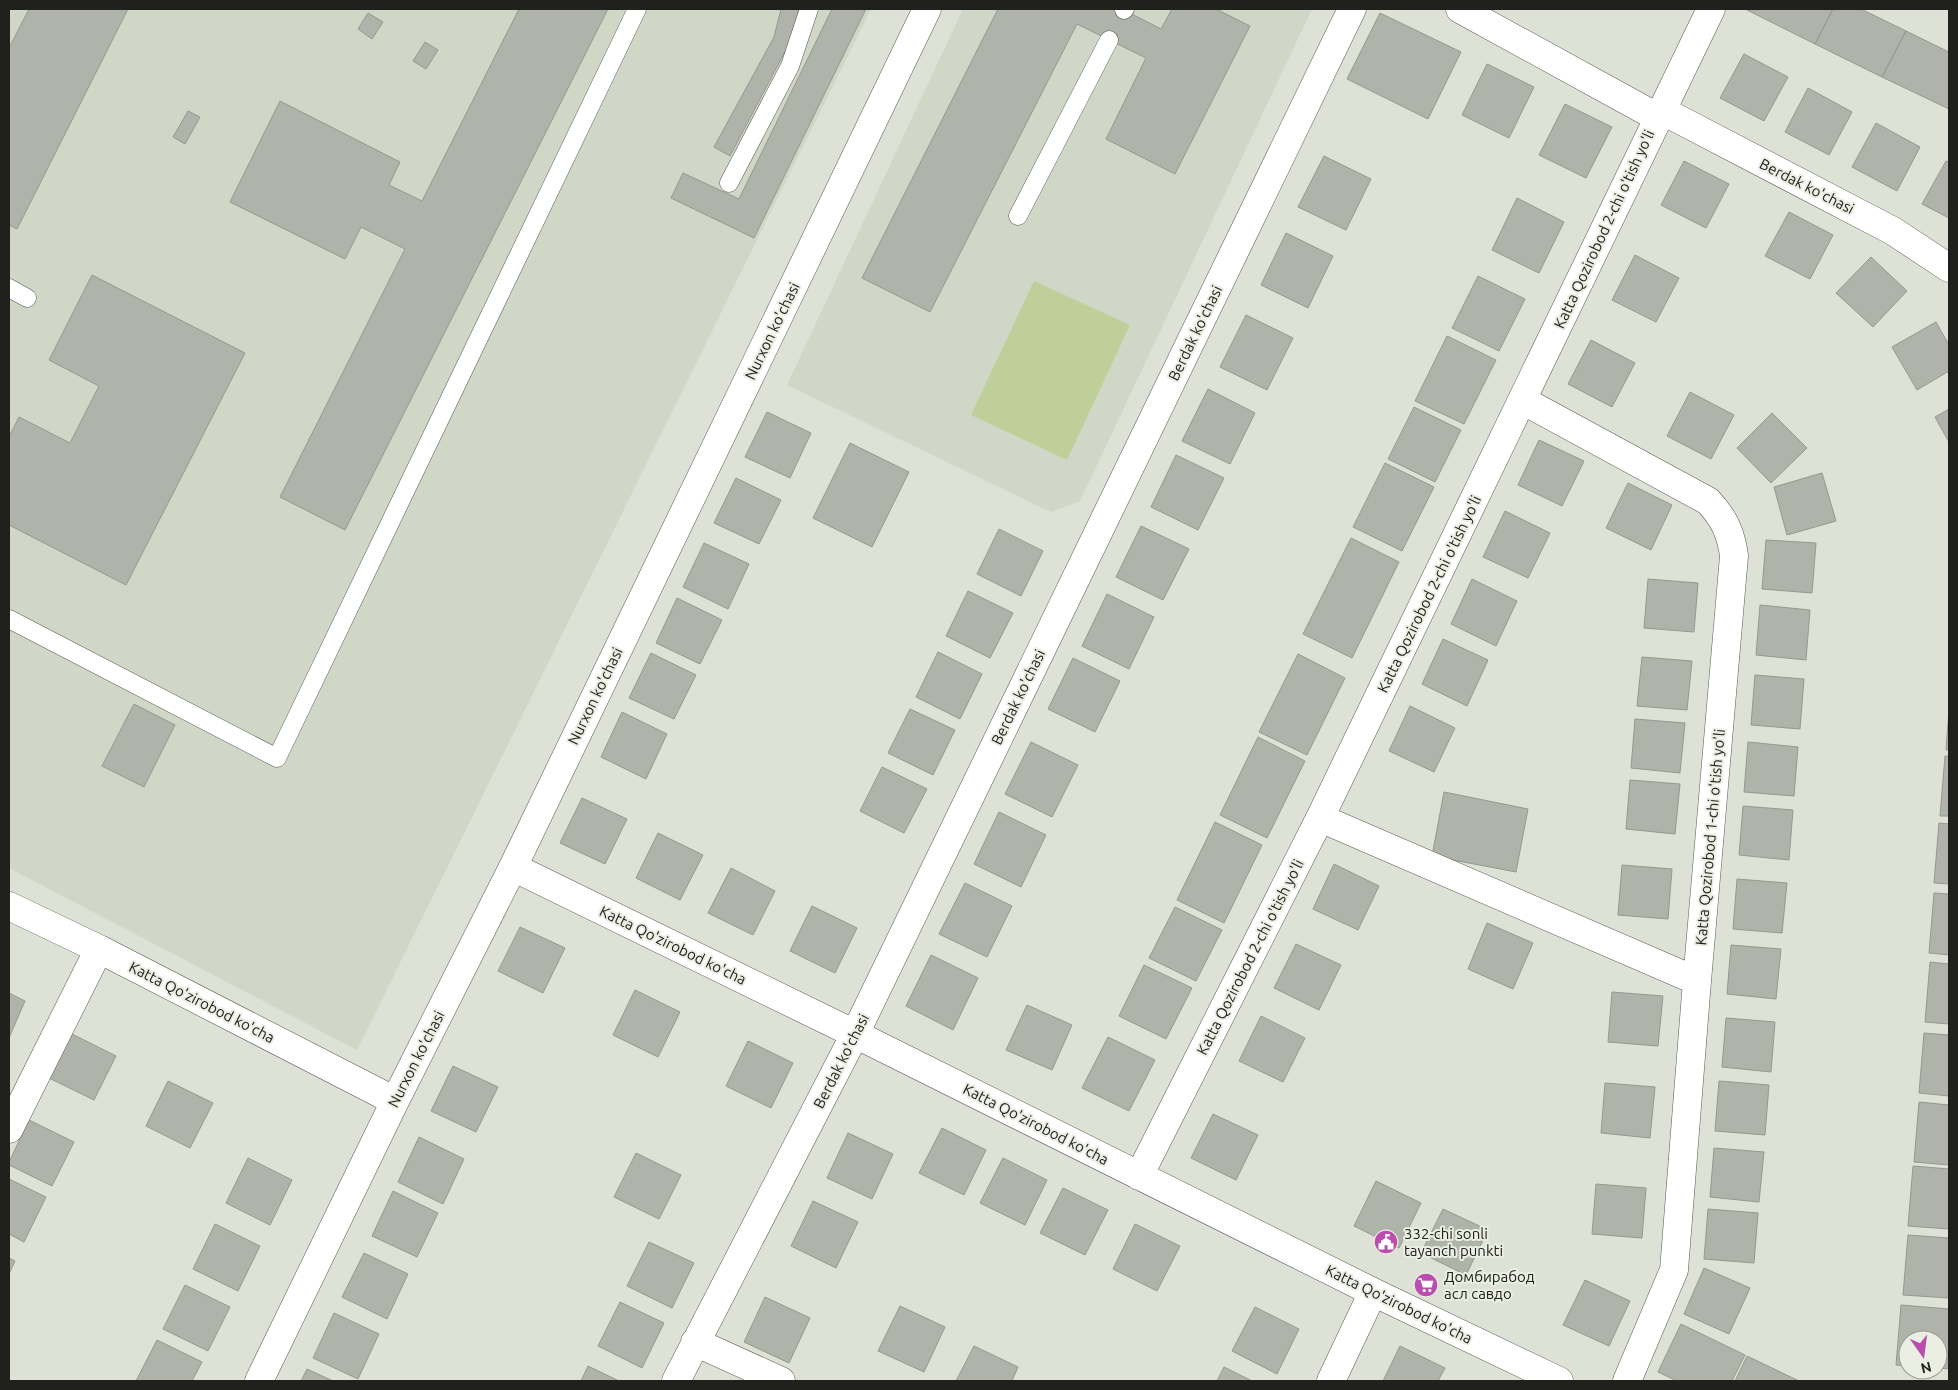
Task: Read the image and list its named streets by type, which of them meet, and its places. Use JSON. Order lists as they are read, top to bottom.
{
  "streets": {
    "street": [
      "Berdak ko'chasi",
      "Katta Qozirobod 2-chi o'tish yo'li",
      "Nurxon ko'chasi",
      "Katta Qozirobod 1-chi o'tish yo'li",
      "Katta Qo'zirobod ko'cha"
    ]
  },
  "crossings": [
    ["Berdak ko'chasi", "Katta Qozirobod 2-chi o'tish yo'li"],
    ["Berdak ko'chasi", "Katta Qo'zirobod ko'cha"],
    ["Katta Qozirobod 2-chi o'tish yo'li", "Katta Qozirobod 1-chi o'tish yo'li"],
    ["Katta Qozirobod 2-chi o'tish yo'li", "Katta Qo'zirobod ko'cha"],
    ["Nurxon ko'chasi", "Katta Qo'zirobod ko'cha"]
  ],
  "places": {
    "public building": ["332-chi sonli tayanch punkti"],
    "supermarket": ["Домбирабод асл савдо"]
  },
  "north": "bottom"
}
